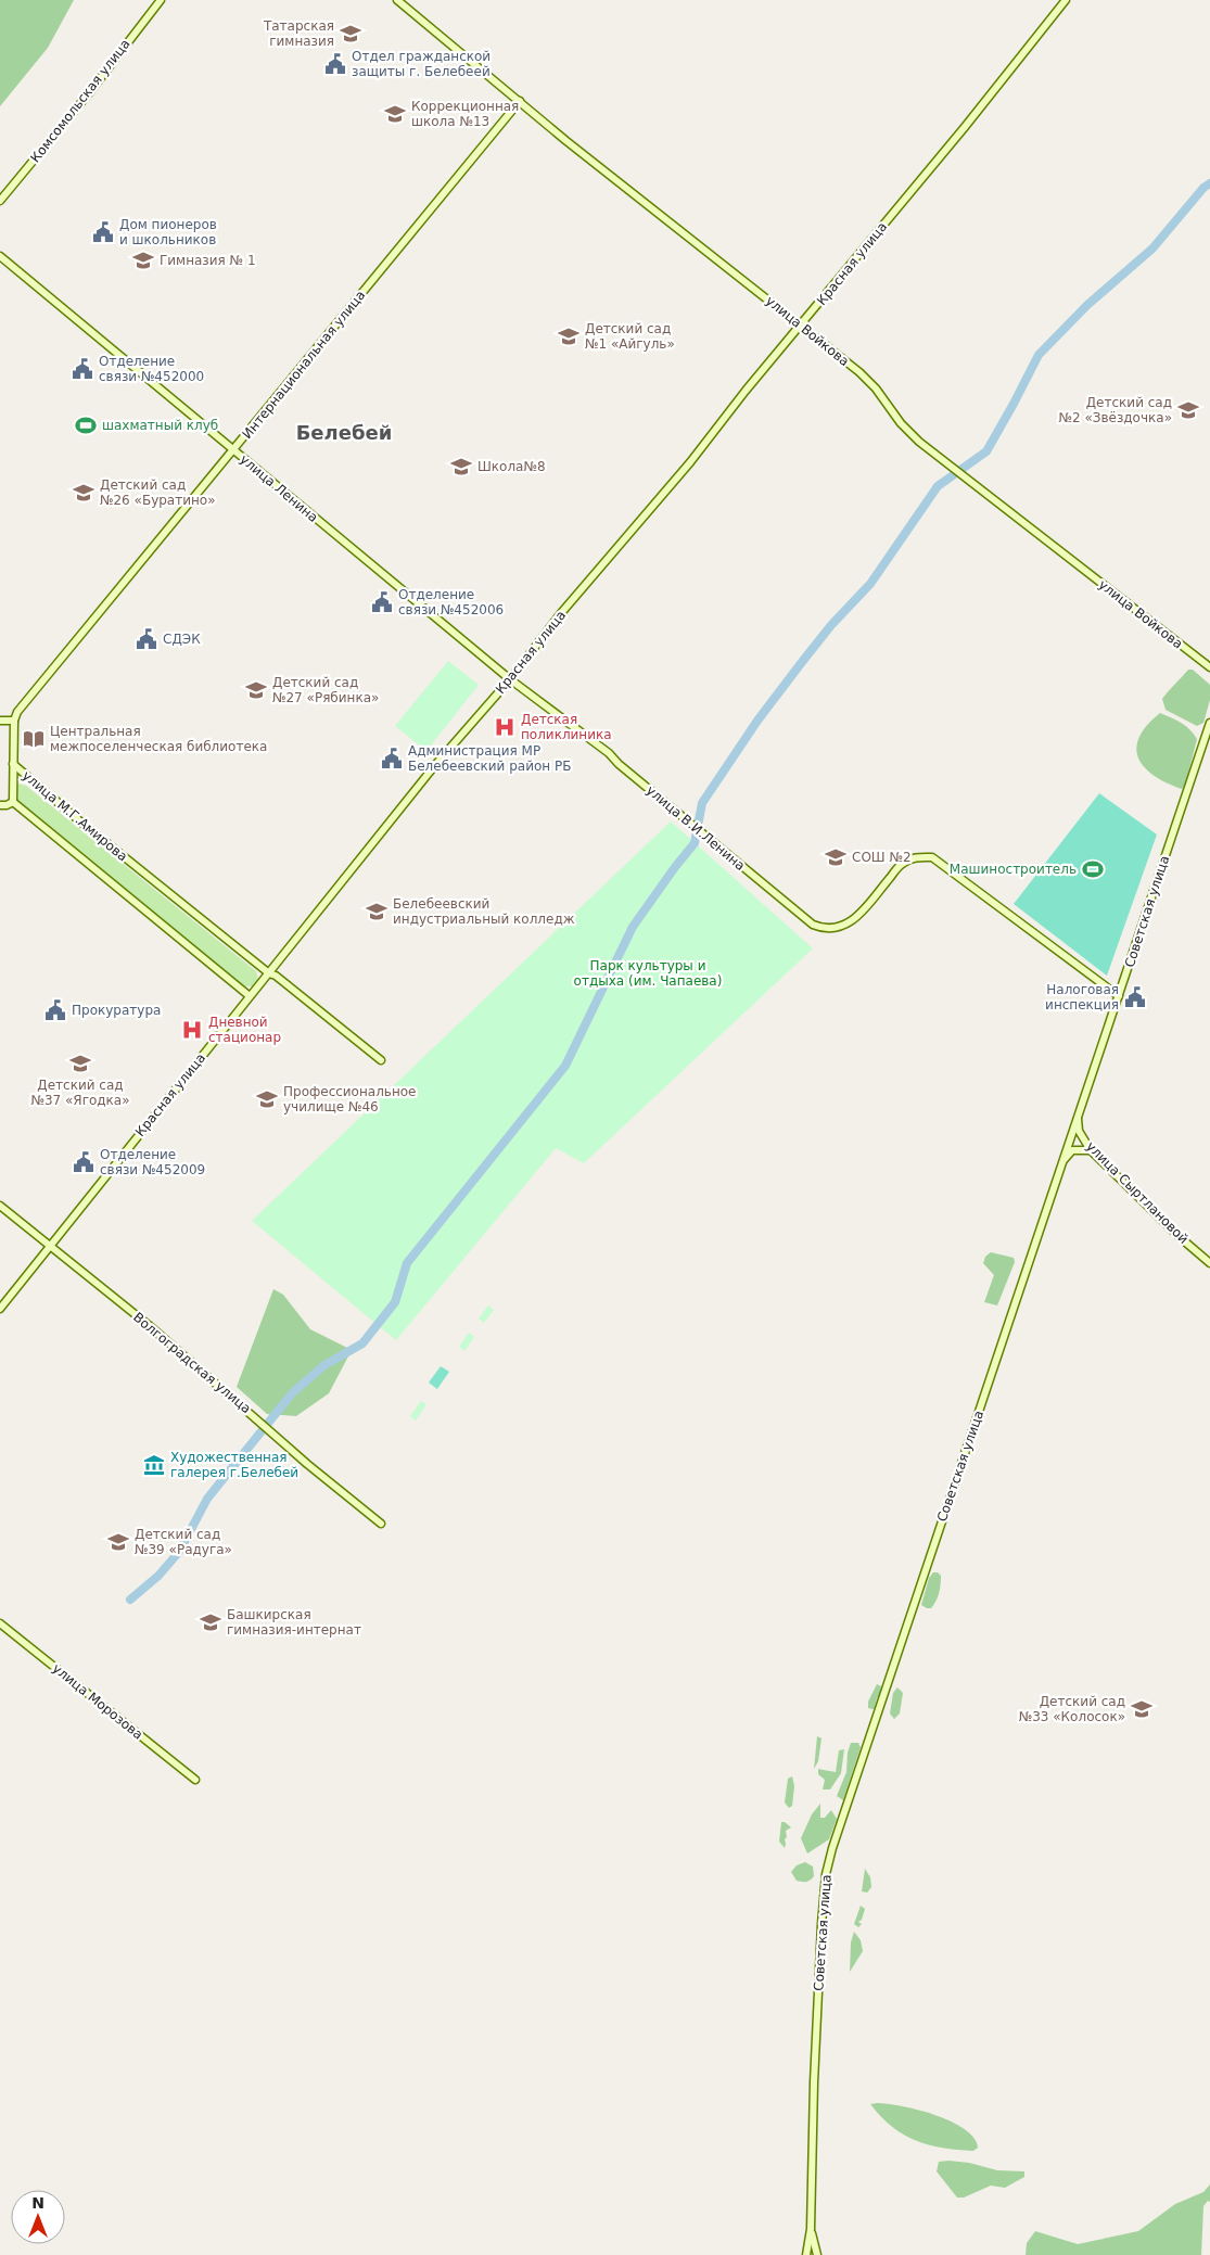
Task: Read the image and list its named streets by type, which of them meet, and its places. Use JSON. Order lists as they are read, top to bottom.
{
  "streets": {
    "street": [
      "Комсомольская улица",
      "Красная улица",
      "улица Войкова",
      "Интернациональная улица",
      "улица Ленина",
      "улица М.Г.Амирова",
      "улица В.И.Ленина",
      "Советская улица",
      "улица Сыртлановой",
      "Волгоградская улица",
      "улица Морозова"
    ]
  },
  "crossings": [
    ["Красная улица", "улица Войкова"],
    ["Красная улица", "улица Ленина"],
    ["Красная улица", "улица М.Г.Амирова"],
    ["Красная улица", "Волгоградская улица"],
    ["улица Войкова", "Интернациональная улица"],
    ["Интернациональная улица", "улица Ленина"],
    ["улица Ленина", "улица В.И.Ленина"],
    ["улица В.И.Ленина", "Советская улица"],
    ["Советская улица", "улица Сыртлановой"]
  ],
  "districts": ["Белебей"],
  "parks": ["Парк культуры и отдыха (им. Чапаева)"],
  "places": {
    "school or university": [
      "Татарская гимназия",
      "Коррекционная школа №13",
      "Гимназия № 1",
      "Детский сад №1 «Айгуль»",
      "Детский сад №2 «Звёздочка»",
      "Школа№8",
      "Детский сад №26 «Буратино»",
      "Детский сад №27 «Рябинка»",
      "СОШ №2",
      "Белебеевский индустриальный колледж",
      "Детский сад №37 «Ягодка»",
      "Профессиональное училище №46",
      "Детский сад №39 «Радуга»",
      "Башкирская гимназия-интернат",
      "Детский сад №33 «Колосок»"
    ],
    "public building": [
      "Отдел гражданской защиты г. Белебеей",
      "Дом пионеров и школьников",
      "Отделение связи №452000",
      "Отделение связи №452006",
      "СДЭК",
      "Администрация МР Белебеевский район РБ",
      "Налоговая инспекция",
      "Прокуратура",
      "Отделение связи №452009"
    ],
    "sports": ["шахматный клуб", "Машиностроитель"],
    "hospital": ["Детская поликлиника", "Дневной стационар"],
    "library": ["Центральная межпоселенческая библиотека"],
    "museum": ["Художественная галерея г.Белебей"]
  },
  "north": "top"
}
